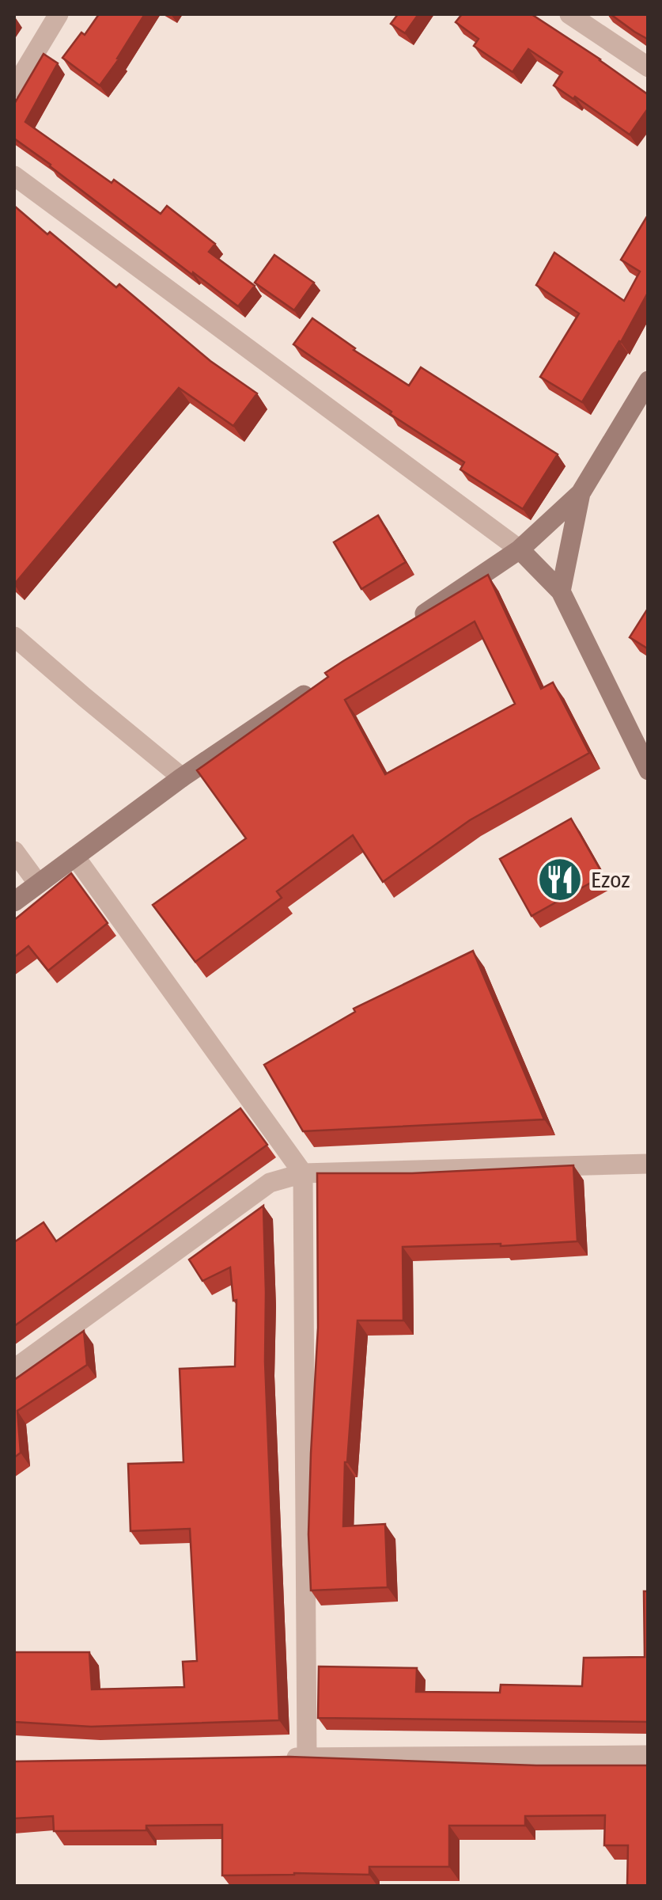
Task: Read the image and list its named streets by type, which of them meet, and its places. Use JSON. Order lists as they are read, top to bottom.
{
  "places": {
    "restaurant": ["Ezoz"]
  }
}
